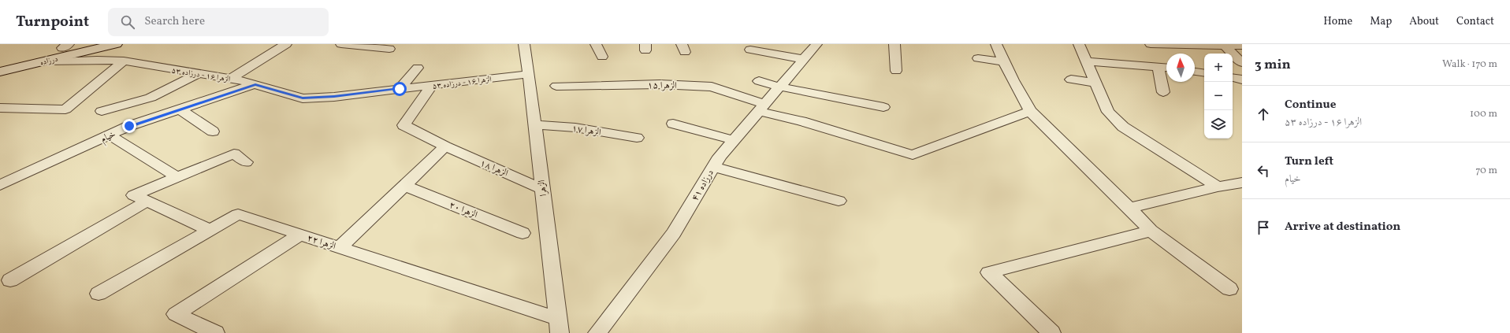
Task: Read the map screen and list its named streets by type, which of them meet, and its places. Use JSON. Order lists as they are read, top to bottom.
{
  "streets": {
    "main road": ["درزاده"],
    "street": [
      "الزهرا ۱۶ - درزاده ۵۳",
      "الزهرا ۱۵",
      "الزهرا ۱۷",
      "خیام",
      "الزهرا ۱۸",
      "درزاده ۴۱",
      "الزهرا",
      "الزهرا ۲۰",
      "الزهرا ۲۲"
    ]
  },
  "crossings": [
    ["درزاده", "الزهرا ۱۶ - درزاده ۵۳"],
    ["الزهرا ۱۶ - درزاده ۵۳", "خیام"],
    ["الزهرا ۱۶ - درزاده ۵۳", "الزهرا ۱۸"],
    ["الزهرا ۱۶ - درزاده ۵۳", "الزهرا"],
    ["الزهرا ۱۵", "درزاده ۴۱"],
    ["الزهرا ۱۷", "الزهرا"],
    ["الزهرا ۱۸", "الزهرا"],
    ["الزهرا", "الزهرا ۲۲"]
  ],
  "north": "top",
  "page": {
    "header": "Turnpoint",
    "search": "Search here",
    "nav": [
      "Home",
      "Map",
      "About",
      "Contact"
    ],
    "heading": ["3 min", "Walk · 170 m"],
    "map_buttons": ["+", "−"],
    "list": [
      ["Continue", "الزهرا ۱۶ - درزاده ۵۳", "100 m"],
      ["Turn left", "خیام", "70 m"],
      "Arrive at destination"
    ]
  }
}
